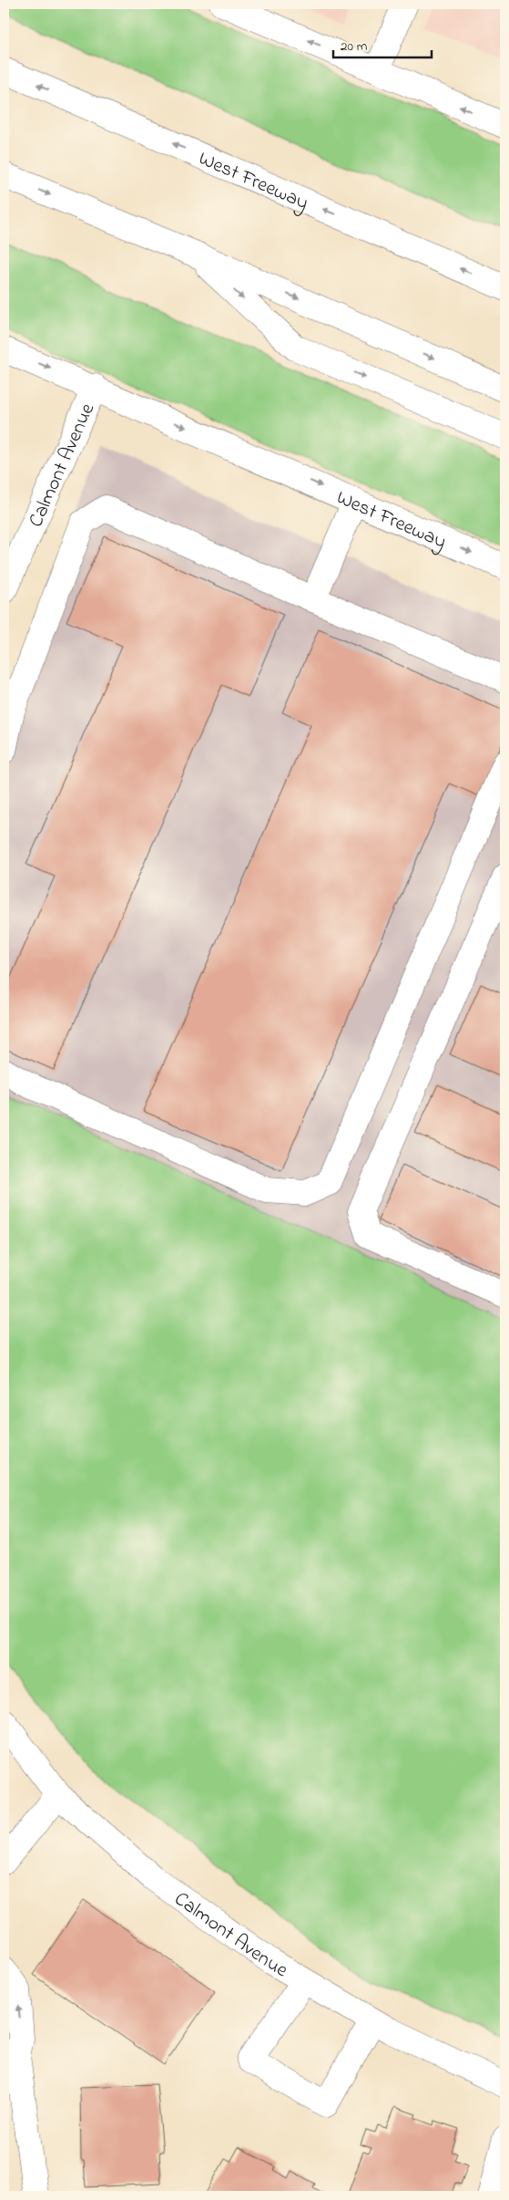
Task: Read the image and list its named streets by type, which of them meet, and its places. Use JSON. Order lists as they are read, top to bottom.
{
  "streets": {
    "main road": ["West Freeway", "Calmont Avenue"]
  },
  "crossings": [
    ["West Freeway", "Calmont Avenue"]
  ],
  "scale_bar": "20 m"
}
